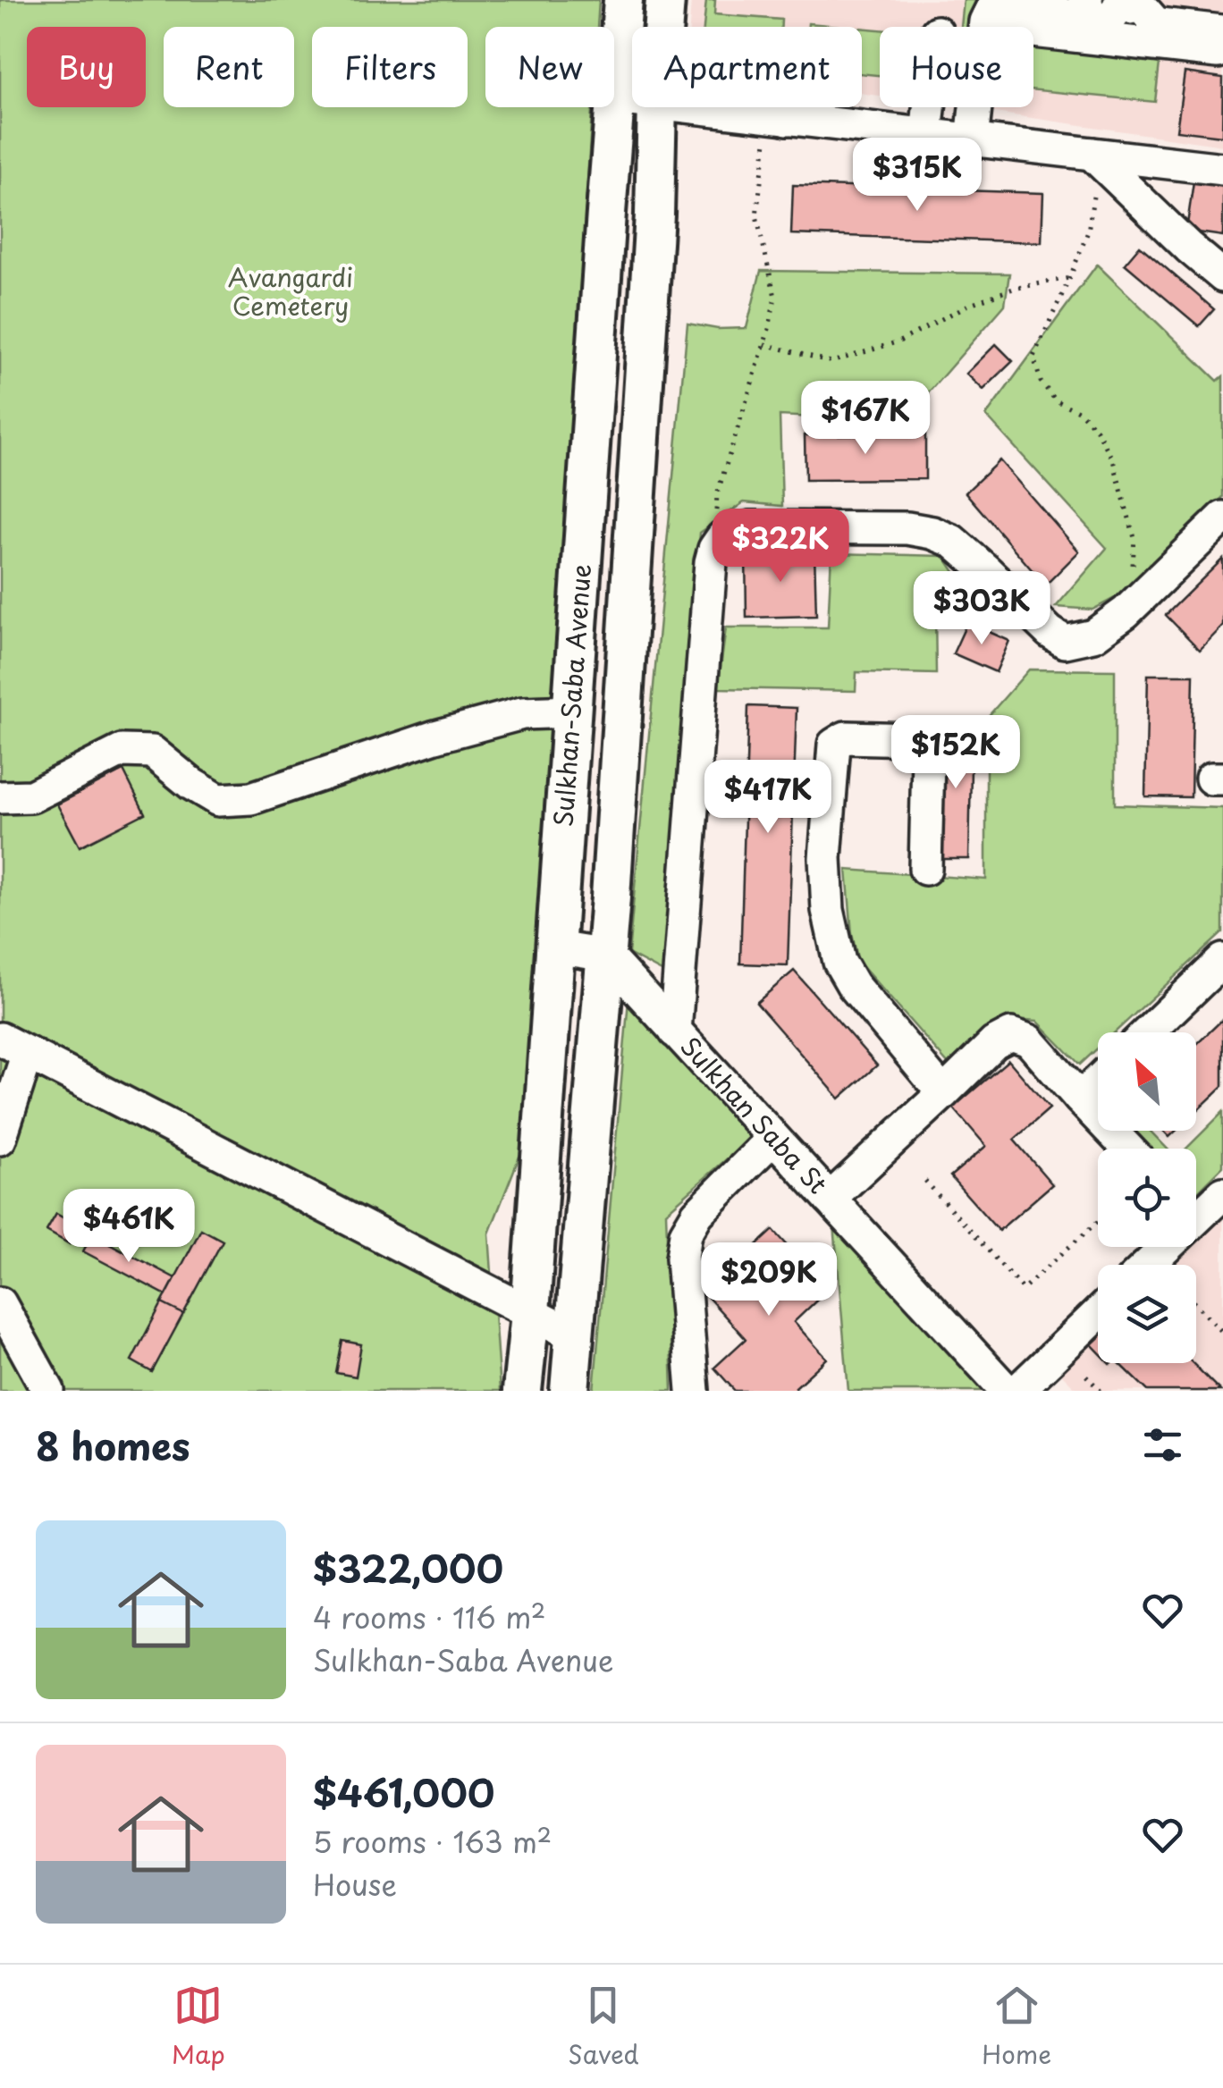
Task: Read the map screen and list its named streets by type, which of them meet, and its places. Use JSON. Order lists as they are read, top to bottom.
{
  "streets": {
    "main road": ["Sulkhan-Saba Avenue"],
    "street": ["Sulkhan Saba St"]
  },
  "crossings": [
    ["Sulkhan-Saba Avenue", "Sulkhan Saba St"]
  ],
  "parks": ["Avangardi Cemetery"],
  "north": "top left",
  "page": {
    "chip": [
      "Buy",
      "Rent",
      "Filters",
      "New",
      "Apartment",
      "House"
    ],
    "price": [
      "$315K",
      "$167K",
      "$322K",
      "$303K",
      "$152K",
      "$417K",
      "$461K",
      "$209K"
    ],
    "heading": "8 homes",
    "list": [
      {
        "name": "$322,000",
        "note": "4 rooms · 116 m² · Sulkhan-Saba Avenue"
      },
      {
        "name": "$461,000",
        "note": "5 rooms · 163 m² · House"
      }
    ],
    "tabs": ["Map", "Saved", "Home"]
  }
}
